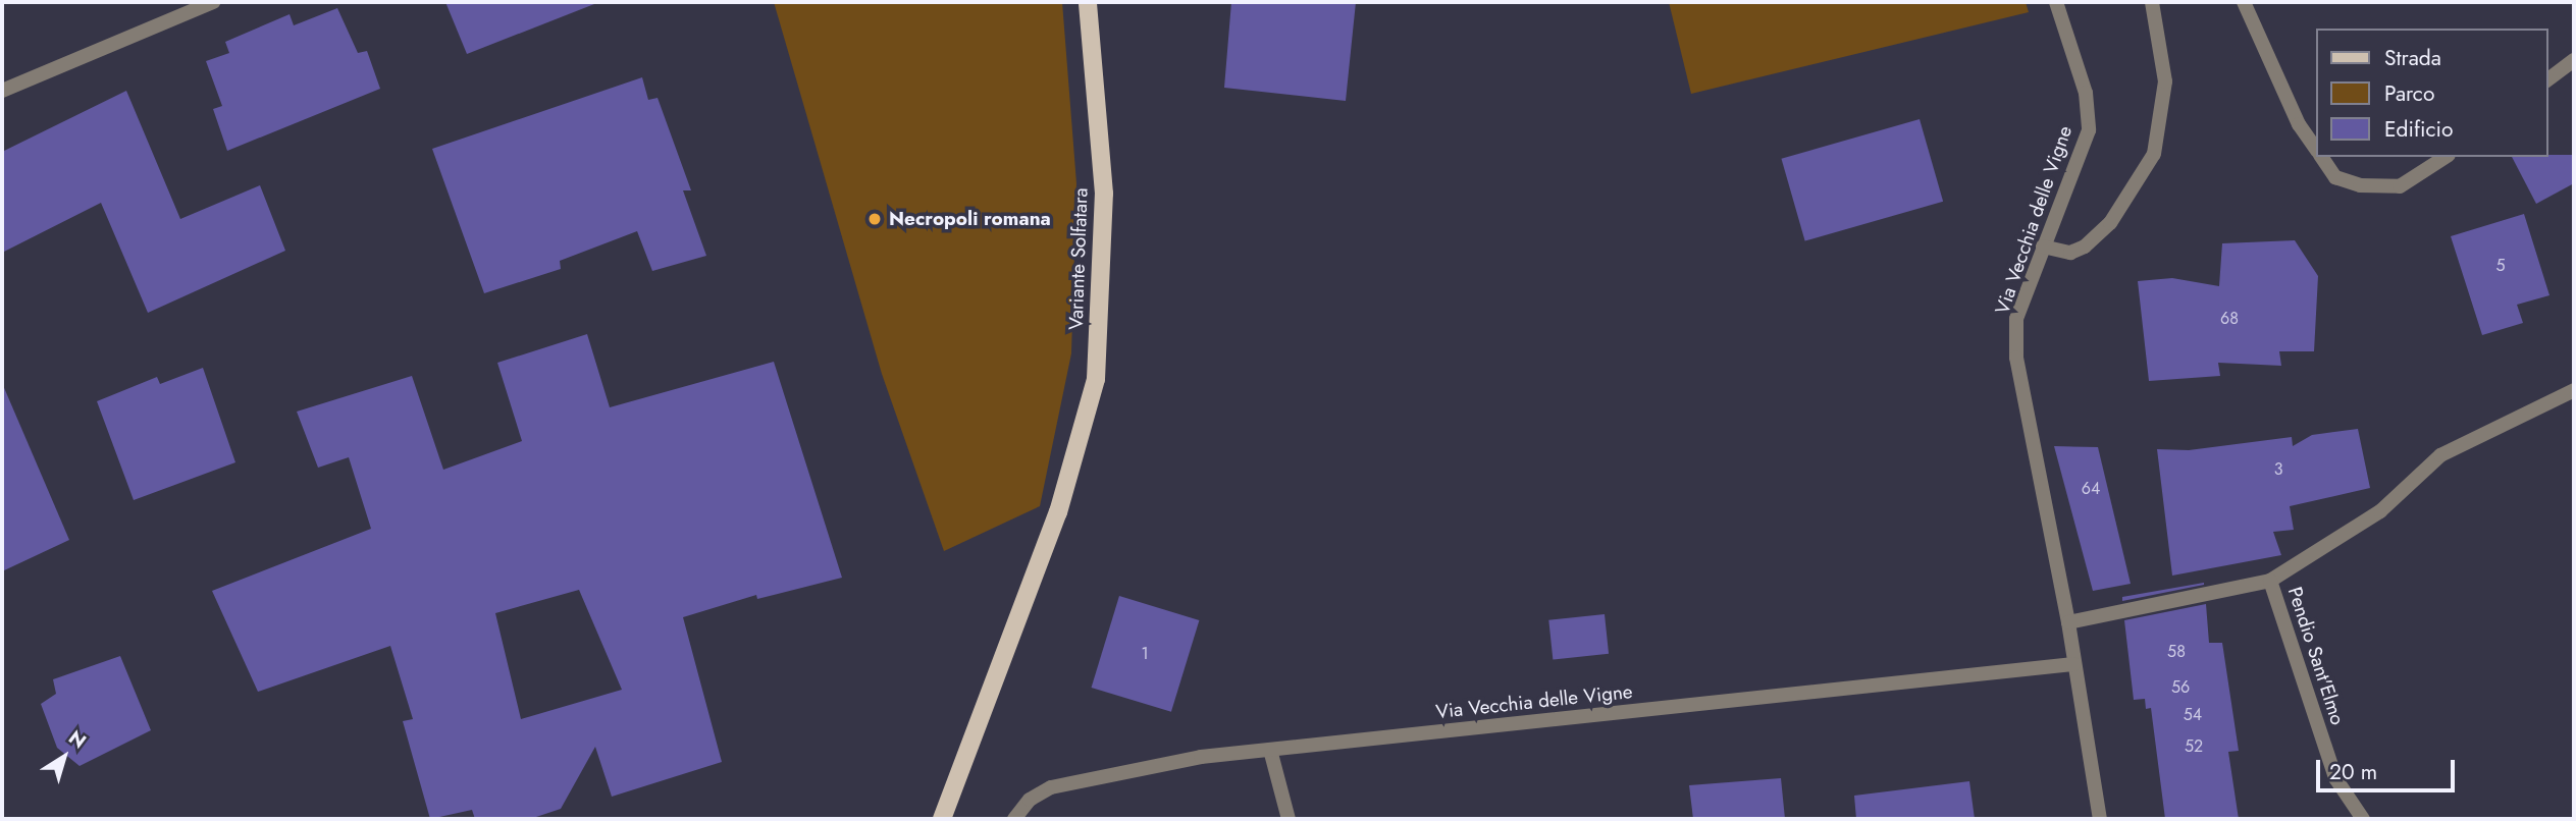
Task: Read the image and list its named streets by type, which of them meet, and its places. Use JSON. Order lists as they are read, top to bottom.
{
  "streets": {
    "main road": ["Variante Solfatara"],
    "street": ["Via Vecchia delle Vigne", "Pendio Sant'Elmo"]
  },
  "crossings": [
    ["Via Vecchia delle Vigne", "Pendio Sant'Elmo"]
  ],
  "places": ["Necropoli romana"],
  "house_numbers": [
    "5",
    "68",
    "3",
    "64",
    "58",
    "1",
    "56",
    "54",
    "52"
  ],
  "legend": ["Strada", "Parco", "Edificio"],
  "scale_bar": "20 m",
  "north": "top right"
}
